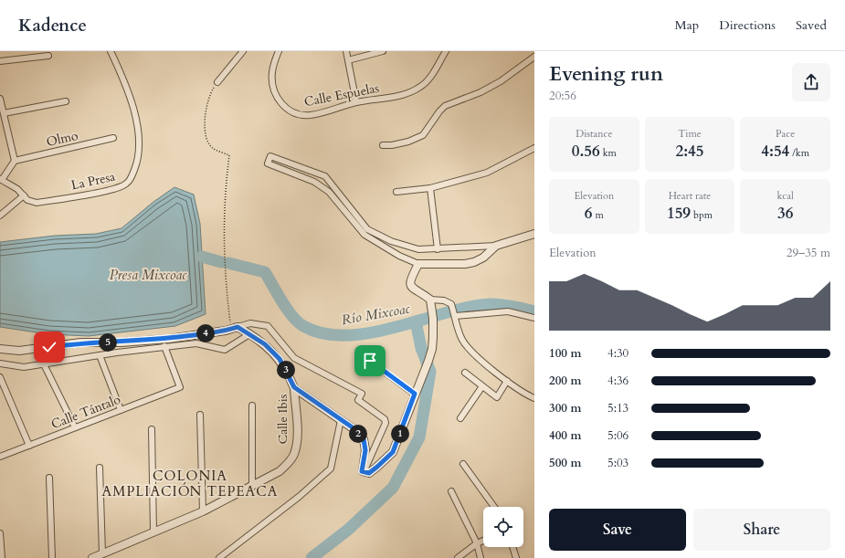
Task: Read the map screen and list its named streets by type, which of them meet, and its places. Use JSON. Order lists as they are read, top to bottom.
{
  "streets": {
    "street": [
      "Calle Espuelas",
      "Olmo",
      "La Presa",
      "Calle Tántalo",
      "Calle Ibis"
    ]
  },
  "districts": ["COLONIA AMPLIACIÓN TEPEACA"],
  "water": ["Presa Mixcoac", "Río Mixcoac"],
  "page": {
    "header": "Kadence",
    "nav": ["Map", "Directions", "Saved"],
    "heading": ["Evening run", "20:56"],
    "stats": [
      ["Distance", "0.56 km"],
      ["Time", "2:45"],
      ["Pace", "4:54 /km"],
      ["Elevation", "6 m"],
      ["Heart rate", "159 bpm"],
      ["kcal", "36"]
    ],
    "chart": ["Elevation", "29–35 m"],
    "pins": [
      "4",
      "5",
      "3",
      "1",
      "2"
    ],
    "list": [
      {
        "name": "100 m",
        "note": "4:30"
      },
      {
        "name": "200 m",
        "note": "4:36"
      },
      {
        "name": "300 m",
        "note": "5:13"
      },
      {
        "name": "400 m",
        "note": "5:06"
      },
      {
        "name": "500 m",
        "note": "5:03"
      }
    ],
    "buttons": ["Save", "Share"]
  }
}
